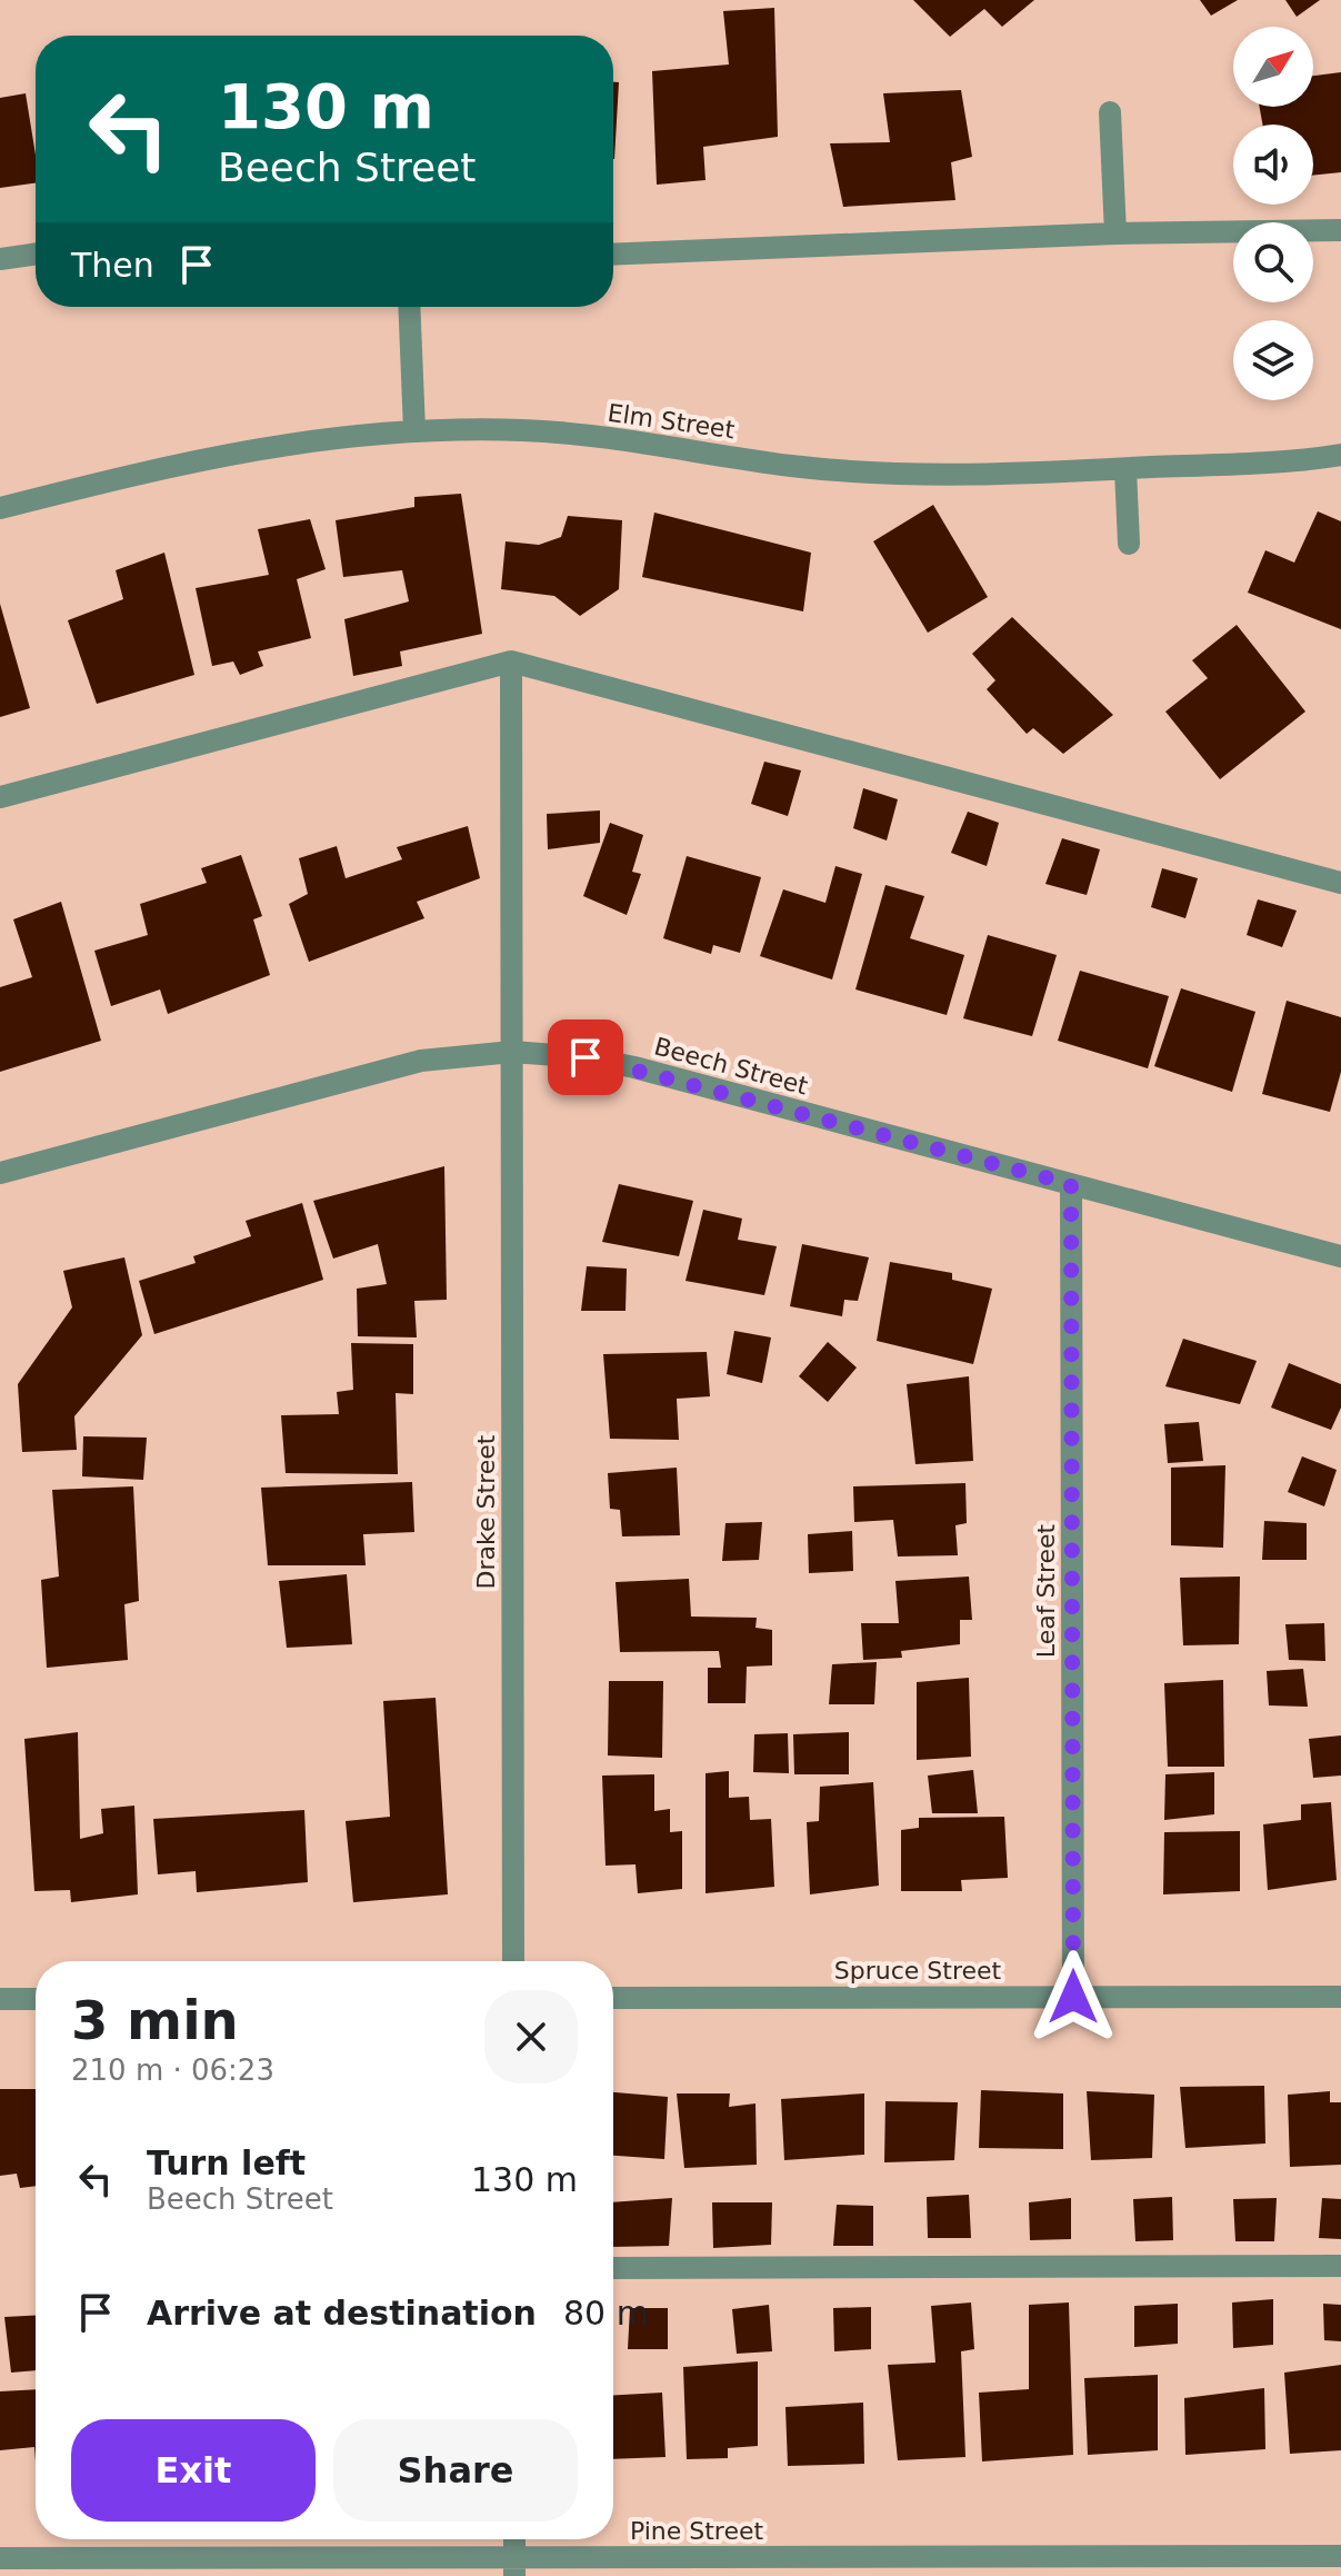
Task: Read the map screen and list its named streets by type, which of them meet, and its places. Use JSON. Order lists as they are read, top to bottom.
{
  "streets": {
    "street": [
      "Elm Street",
      "Beech Street",
      "Drake Street",
      "Leaf Street",
      "Spruce Street",
      "Pine Street"
    ]
  },
  "crossings": [
    ["Beech Street", "Drake Street"],
    ["Beech Street", "Leaf Street"],
    ["Leaf Street", "Spruce Street"]
  ],
  "north": "top right",
  "page": {
    "turn": ["130 m", "Beech Street"],
    "then": "Then",
    "heading": ["3 min", "210 m · 06:23"],
    "list": [
      {
        "name": "Turn left",
        "note": "Beech Street",
        "value": "130 m"
      },
      {
        "name": "Arrive at destination",
        "value": "80 m"
      }
    ],
    "buttons": ["Exit", "Share"]
  }
}
